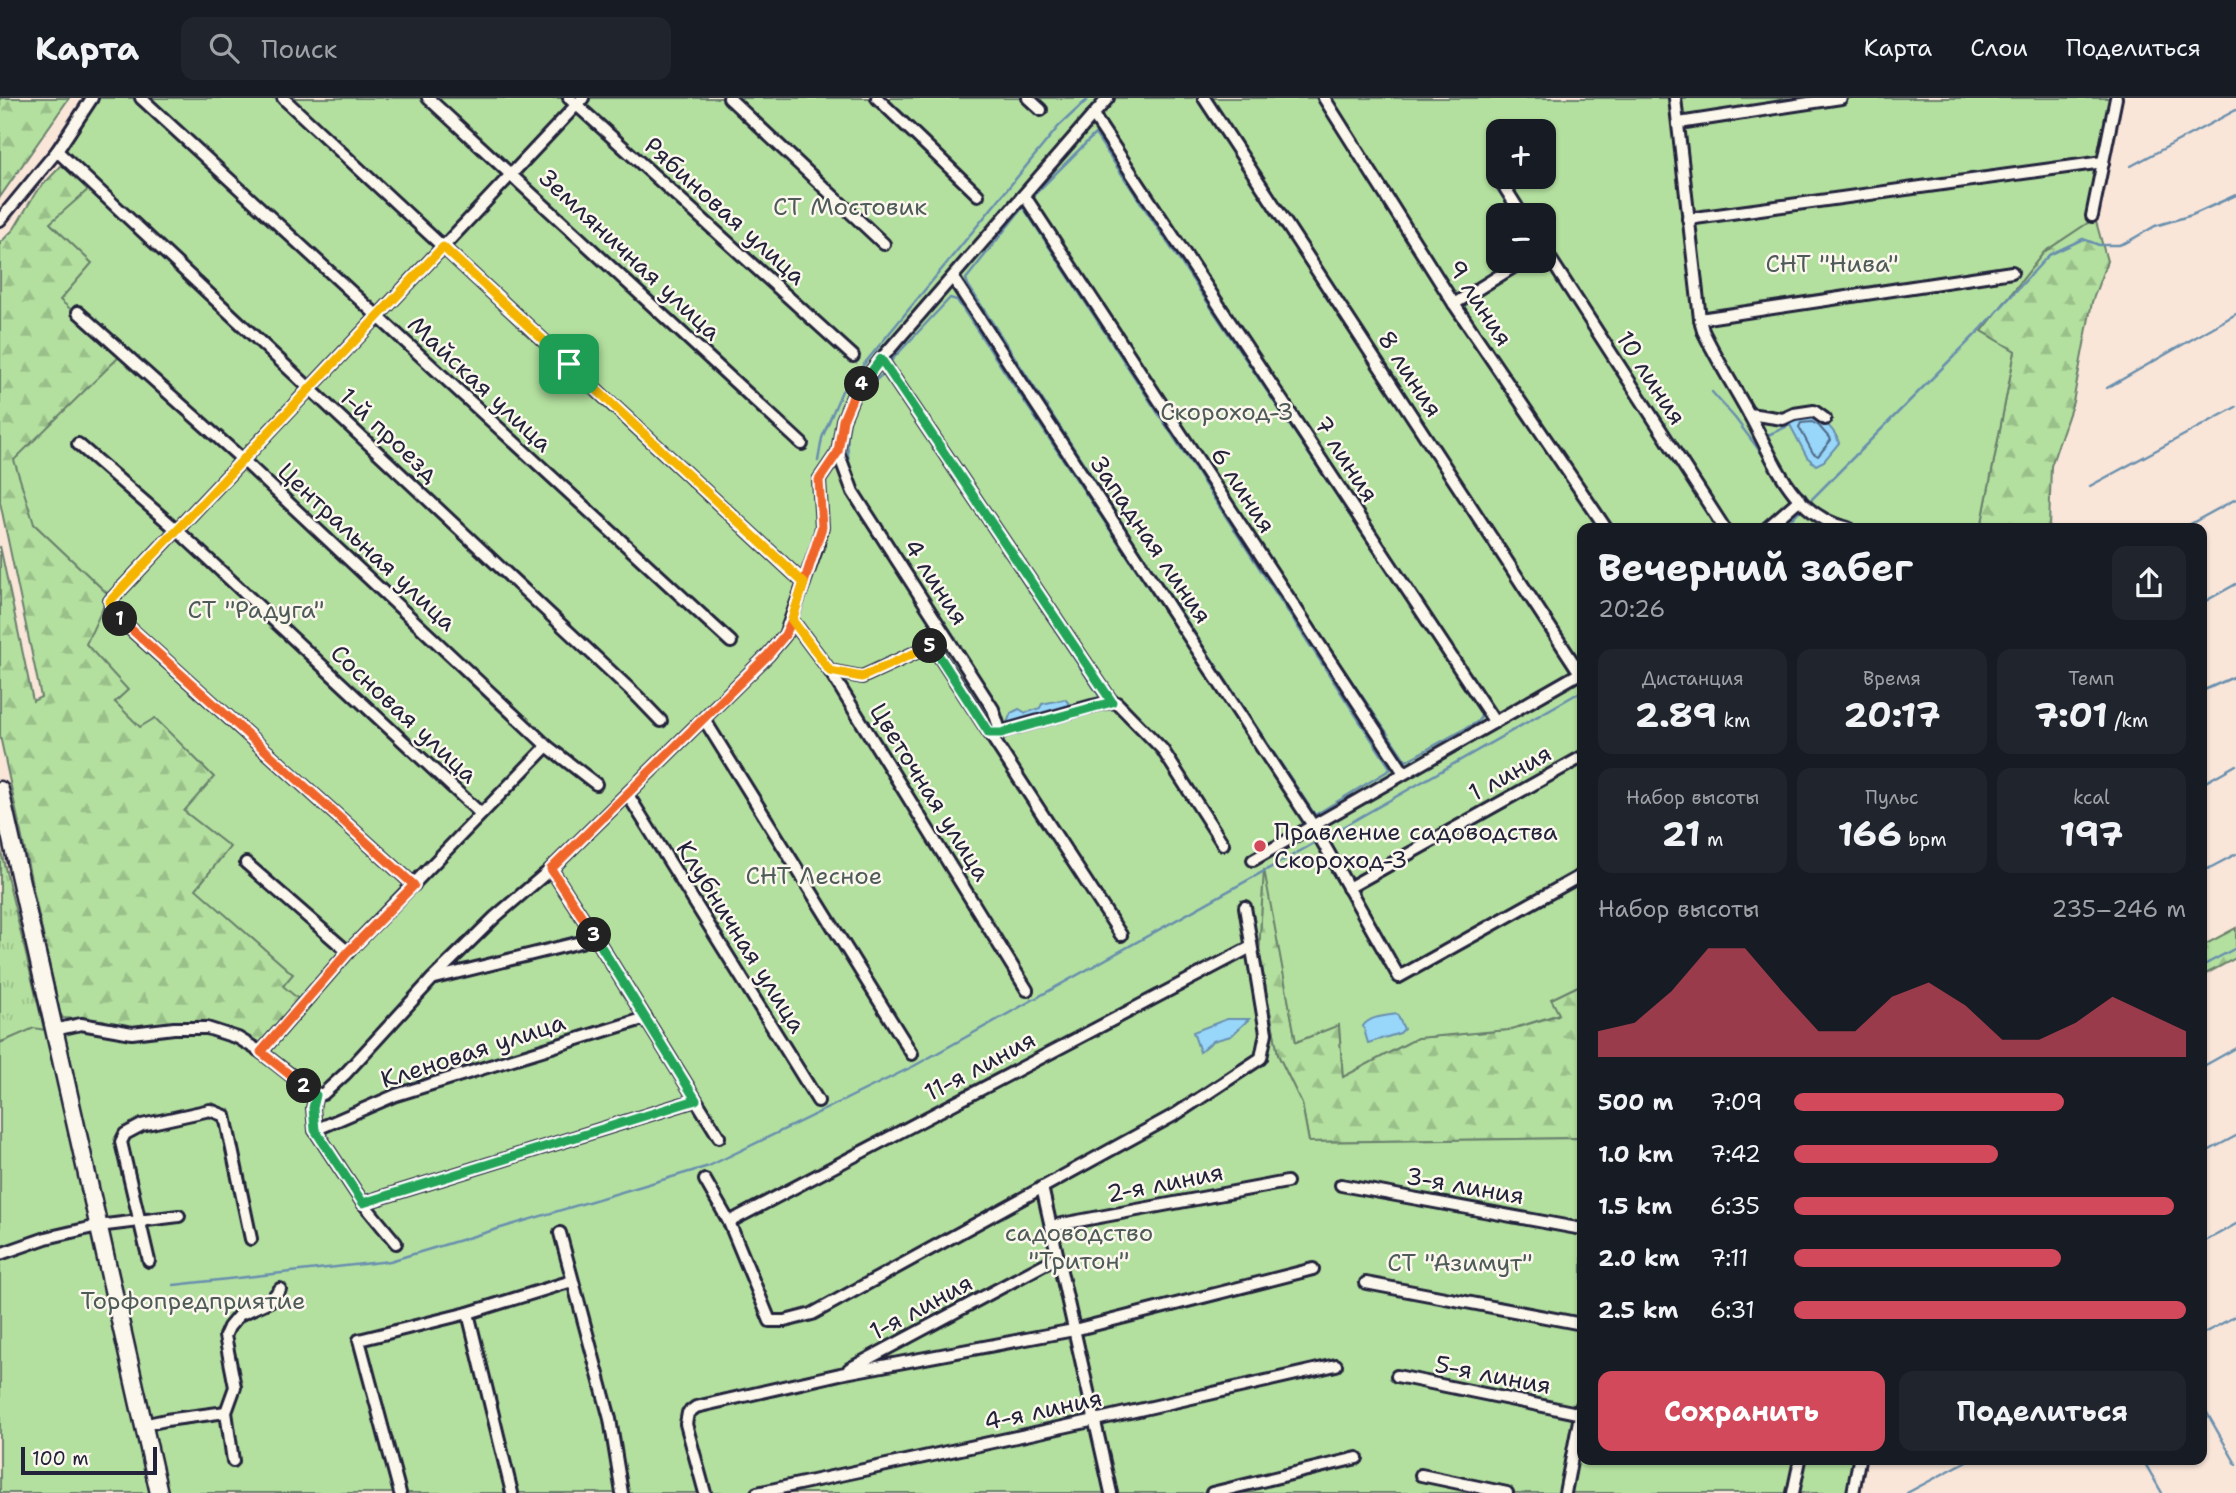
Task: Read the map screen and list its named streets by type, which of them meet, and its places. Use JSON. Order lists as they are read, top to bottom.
{
  "streets": {
    "street": [
      "Рябиновая улица",
      "Земляничная улица",
      "9 линия",
      "8 линия",
      "10 линия",
      "Майская улица",
      "1-й проезд",
      "7 линия",
      "6 линия",
      "Западная линия",
      "Центральная улица",
      "4 линия",
      "Сосновая улица",
      "1 линия",
      "Цветочная улица",
      "Клубничная улица",
      "Кленовая улица",
      "11-я линия",
      "2-я линия",
      "3-я линия",
      "1-я линия",
      "5-я линия",
      "4-я линия"
    ]
  },
  "crossings": [
    ["Западная линия", "1 линия"]
  ],
  "parks": [
    "СТ Мостовик",
    "СНТ \"Нива\"",
    "Скороход-3",
    "СТ \"Радуга\"",
    "СНТ Лесное",
    "садоводство \"Тритон\"",
    "СТ \"Азимут\"",
    "Торфопредприятие"
  ],
  "places": ["Правление садоводства Скороход-3"],
  "scale_bar": "100 m",
  "page": {
    "header": "Карта",
    "search": "Поиск",
    "nav": ["Карта", "Слои", "Поделиться"],
    "map_buttons": ["+", "−"],
    "pins": [
      "4",
      "1",
      "5",
      "3",
      "2"
    ],
    "heading": ["Вечерний забег", "20:26"],
    "stats": [
      ["Дистанция", "2.89 km"],
      ["Время", "20:17"],
      ["Темп", "7:01 /km"],
      ["Набор высоты", "21 m"],
      ["Пульс", "166 bpm"],
      ["kcal", "197"]
    ],
    "chart": ["Набор высоты", "235–246 m"],
    "list": [
      {
        "name": "500 m",
        "note": "7:09"
      },
      {
        "name": "1.0 km",
        "note": "7:42"
      },
      {
        "name": "1.5 km",
        "note": "6:35"
      },
      {
        "name": "2.0 km",
        "note": "7:11"
      },
      {
        "name": "2.5 km",
        "note": "6:31"
      }
    ],
    "buttons": ["Сохранить", "Поделиться"],
    "scale": "100 m"
  }
}
